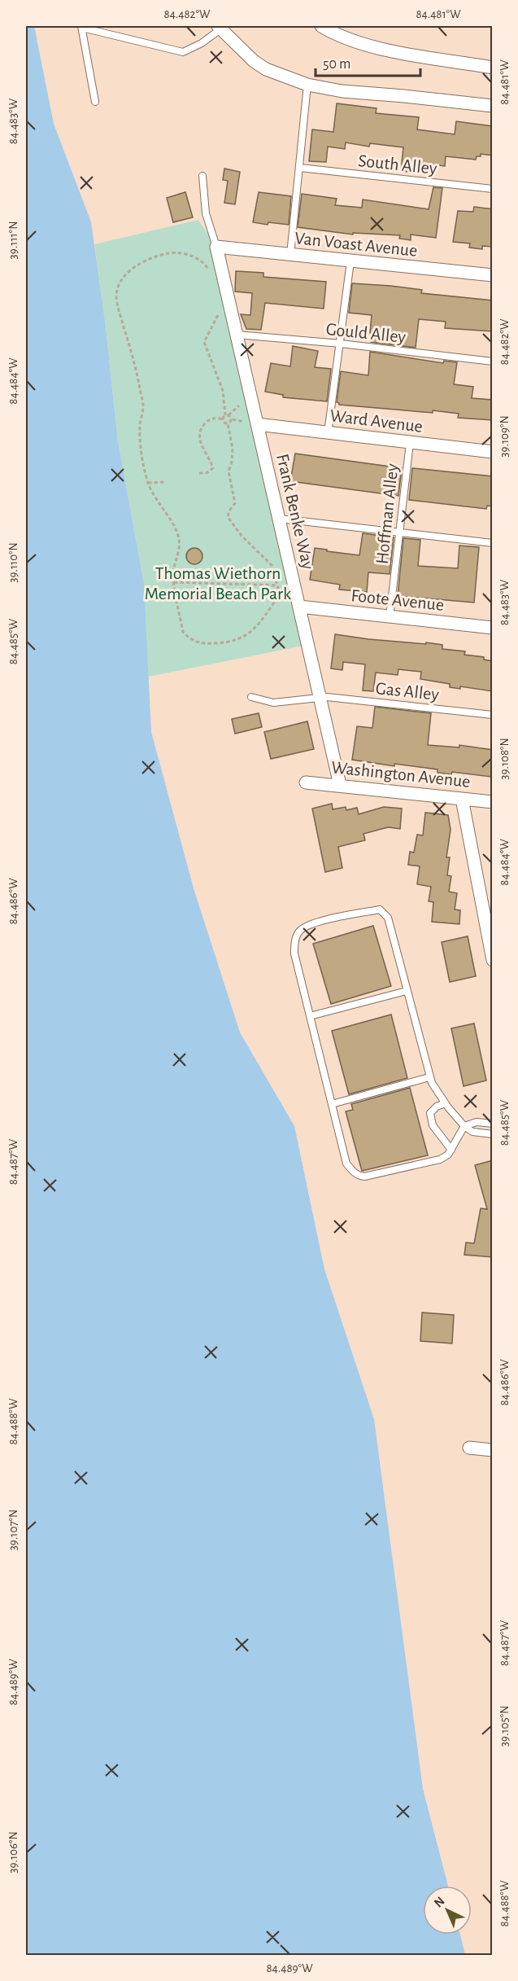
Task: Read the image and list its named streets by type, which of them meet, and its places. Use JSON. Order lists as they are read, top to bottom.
{
  "streets": {
    "street": [
      "Van Voast Avenue",
      "Ward Avenue",
      "Frank Benke Way",
      "Foote Avenue",
      "Washington Avenue"
    ],
    "lane": [
      "South Alley",
      "Gould Alley",
      "Hoffman Alley",
      "Gas Alley"
    ]
  },
  "crossings": [
    ["Van Voast Avenue", "Frank Benke Way"],
    ["Gould Alley", "Frank Benke Way"],
    ["Ward Avenue", "Frank Benke Way"],
    ["Ward Avenue", "Hoffman Alley"],
    ["Frank Benke Way", "Foote Avenue"],
    ["Frank Benke Way", "Gas Alley"],
    ["Frank Benke Way", "Washington Avenue"],
    ["Hoffman Alley", "Foote Avenue"]
  ],
  "parks": ["Thomas Wiethorn Memorial Beach Park"],
  "scale_bar": "50 m",
  "north": "top left",
  "coordinates": [
    "84.482°W",
    "84.481°W",
    "84.483°W",
    "39.111°N",
    "84.484°W",
    "39.109°N",
    "39.110°N",
    "84.485°W",
    "39.108°N",
    "84.486°W",
    "84.487°W",
    "84.488°W",
    "39.107°N",
    "84.489°W",
    "39.105°N",
    "39.106°N"
  ]
}
